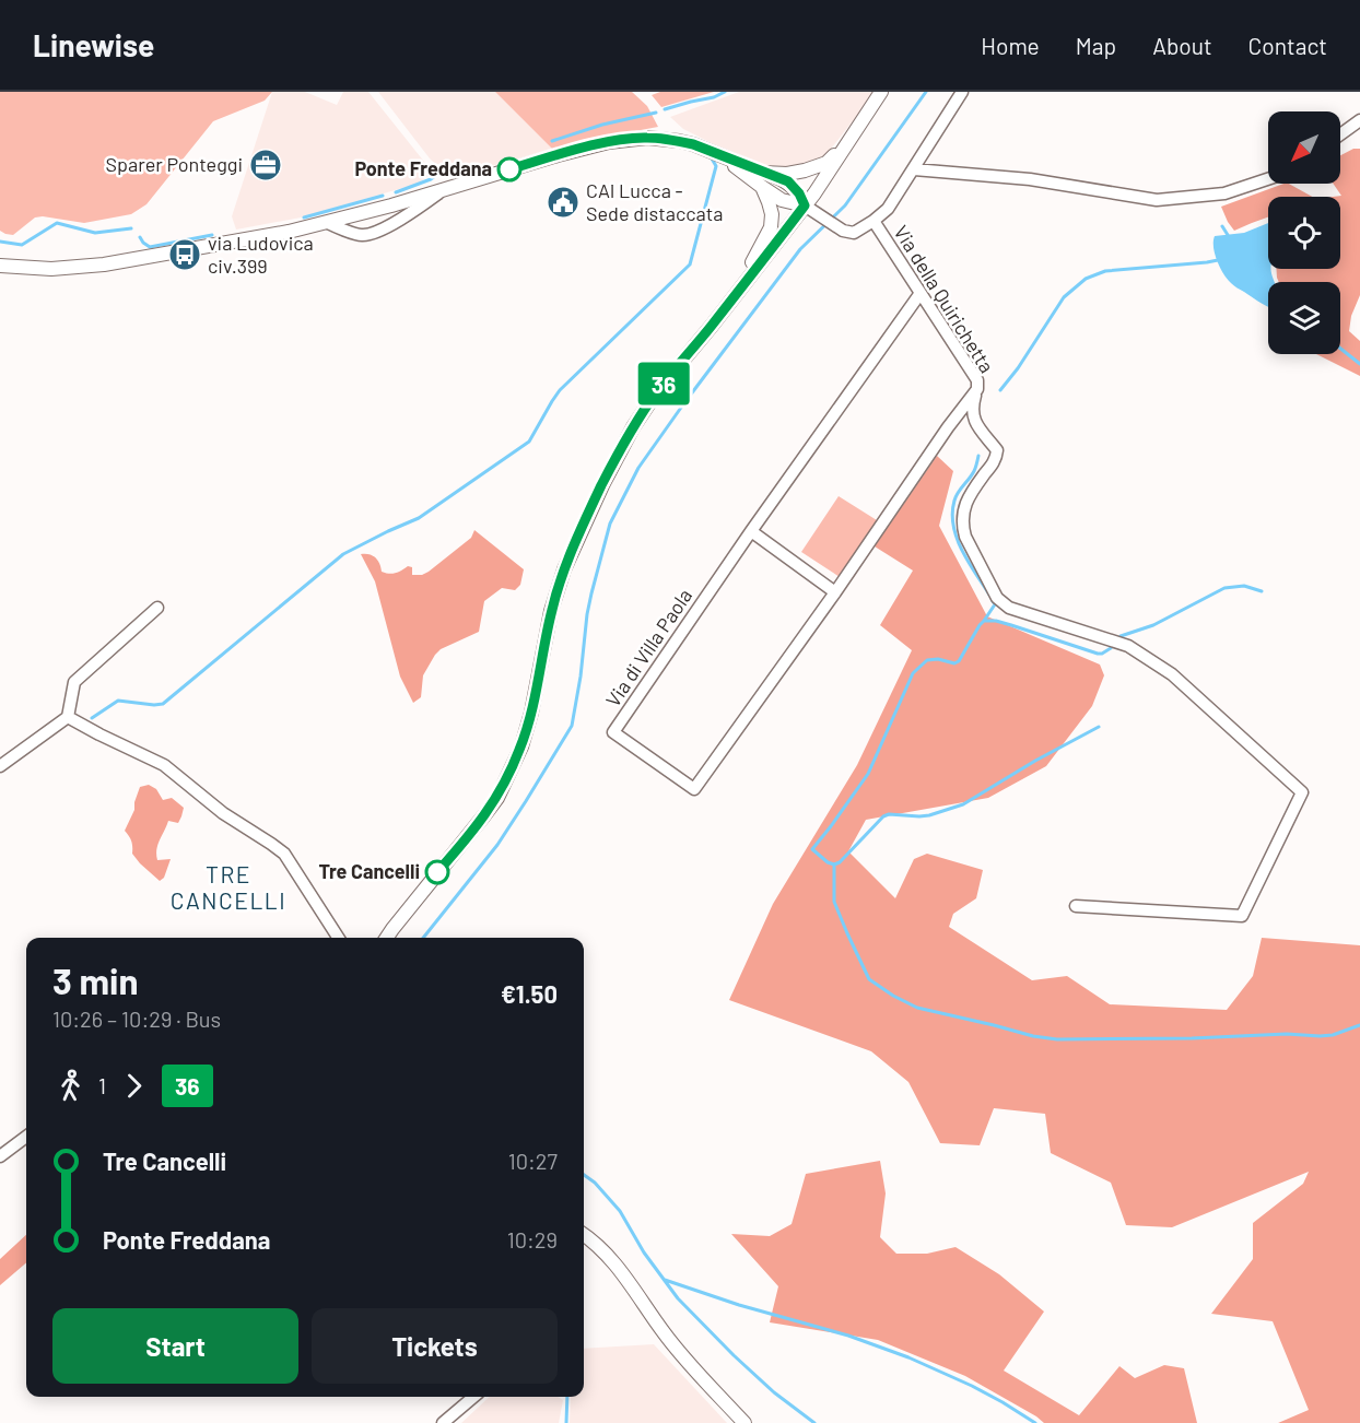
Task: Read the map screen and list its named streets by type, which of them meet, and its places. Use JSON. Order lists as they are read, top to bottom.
{
  "streets": {
    "street": ["Via della Quirichetta", "Via di Villa Paola"]
  },
  "crossings": [
    ["Via della Quirichetta", "Via di Villa Paola"]
  ],
  "districts": ["TRE CANCELLI"],
  "places": {
    "office": ["Sparer Ponteggi"],
    "other": ["Ponte Freddana", "Tre Cancelli"],
    "public building": ["CAI Lucca - Sede distaccata"],
    "bus stop": ["via Ludovica civ.399"]
  },
  "lines": ["bus line 36"],
  "north": "bottom left",
  "page": {
    "header": "Linewise",
    "nav": [
      "Home",
      "Map",
      "About",
      "Contact"
    ],
    "on_map": "36",
    "heading": ["3 min", "10:26 – 10:29 · Bus", "€1.50"],
    "legs": ["1", "36"],
    "list": [
      {
        "name": "Tre Cancelli",
        "value": "10:27"
      },
      {
        "name": "Ponte Freddana",
        "value": "10:29"
      }
    ],
    "buttons": ["Start", "Tickets"]
  }
}
